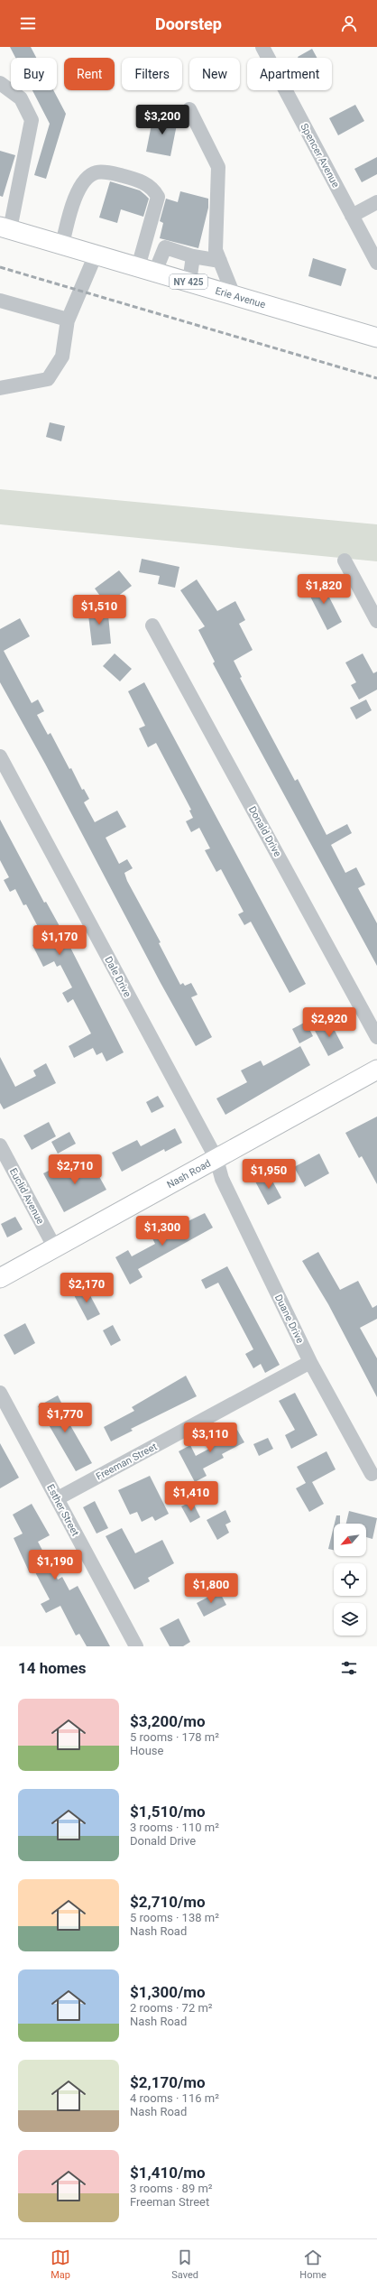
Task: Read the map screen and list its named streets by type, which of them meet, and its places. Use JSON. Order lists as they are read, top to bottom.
{
  "streets": {
    "main road": ["NY 425", "Erie Avenue", "Nash Road"],
    "street": [
      "Spencer Avenue",
      "Donald Drive",
      "Dale Drive",
      "Euclid Avenue",
      "Duane Drive",
      "Freeman Street",
      "Esther Street"
    ]
  },
  "crossings": [
    ["Dale Drive", "Nash Road"],
    ["Dale Drive", "Duane Drive"],
    ["Nash Road", "Euclid Avenue"],
    ["Nash Road", "Duane Drive"],
    ["Duane Drive", "Freeman Street"],
    ["Freeman Street", "Esther Street"]
  ],
  "north": "bottom left",
  "page": {
    "header": "Doorstep",
    "chip": [
      "Buy",
      "Rent",
      "Filters",
      "New",
      "Apartment"
    ],
    "price": [
      "$3,200",
      "$1,820",
      "$1,510",
      "$1,170",
      "$2,920",
      "$2,710",
      "$1,950",
      "$1,300",
      "$2,170",
      "$1,770",
      "$3,110",
      "$1,410",
      "$1,190",
      "$1,800"
    ],
    "heading": "14 homes",
    "list": [
      {
        "name": "$3,200/mo",
        "note": "5 rooms · 178 m² · House"
      },
      {
        "name": "$1,510/mo",
        "note": "3 rooms · 110 m² · Donald Drive"
      },
      {
        "name": "$2,710/mo",
        "note": "5 rooms · 138 m² · Nash Road"
      },
      {
        "name": "$1,300/mo",
        "note": "2 rooms · 72 m² · Nash Road"
      },
      {
        "name": "$2,170/mo",
        "note": "4 rooms · 116 m² · Nash Road"
      },
      {
        "name": "$1,410/mo",
        "note": "3 rooms · 89 m² · Freeman Street"
      }
    ],
    "tabs": ["Map", "Saved", "Home"]
  }
}
